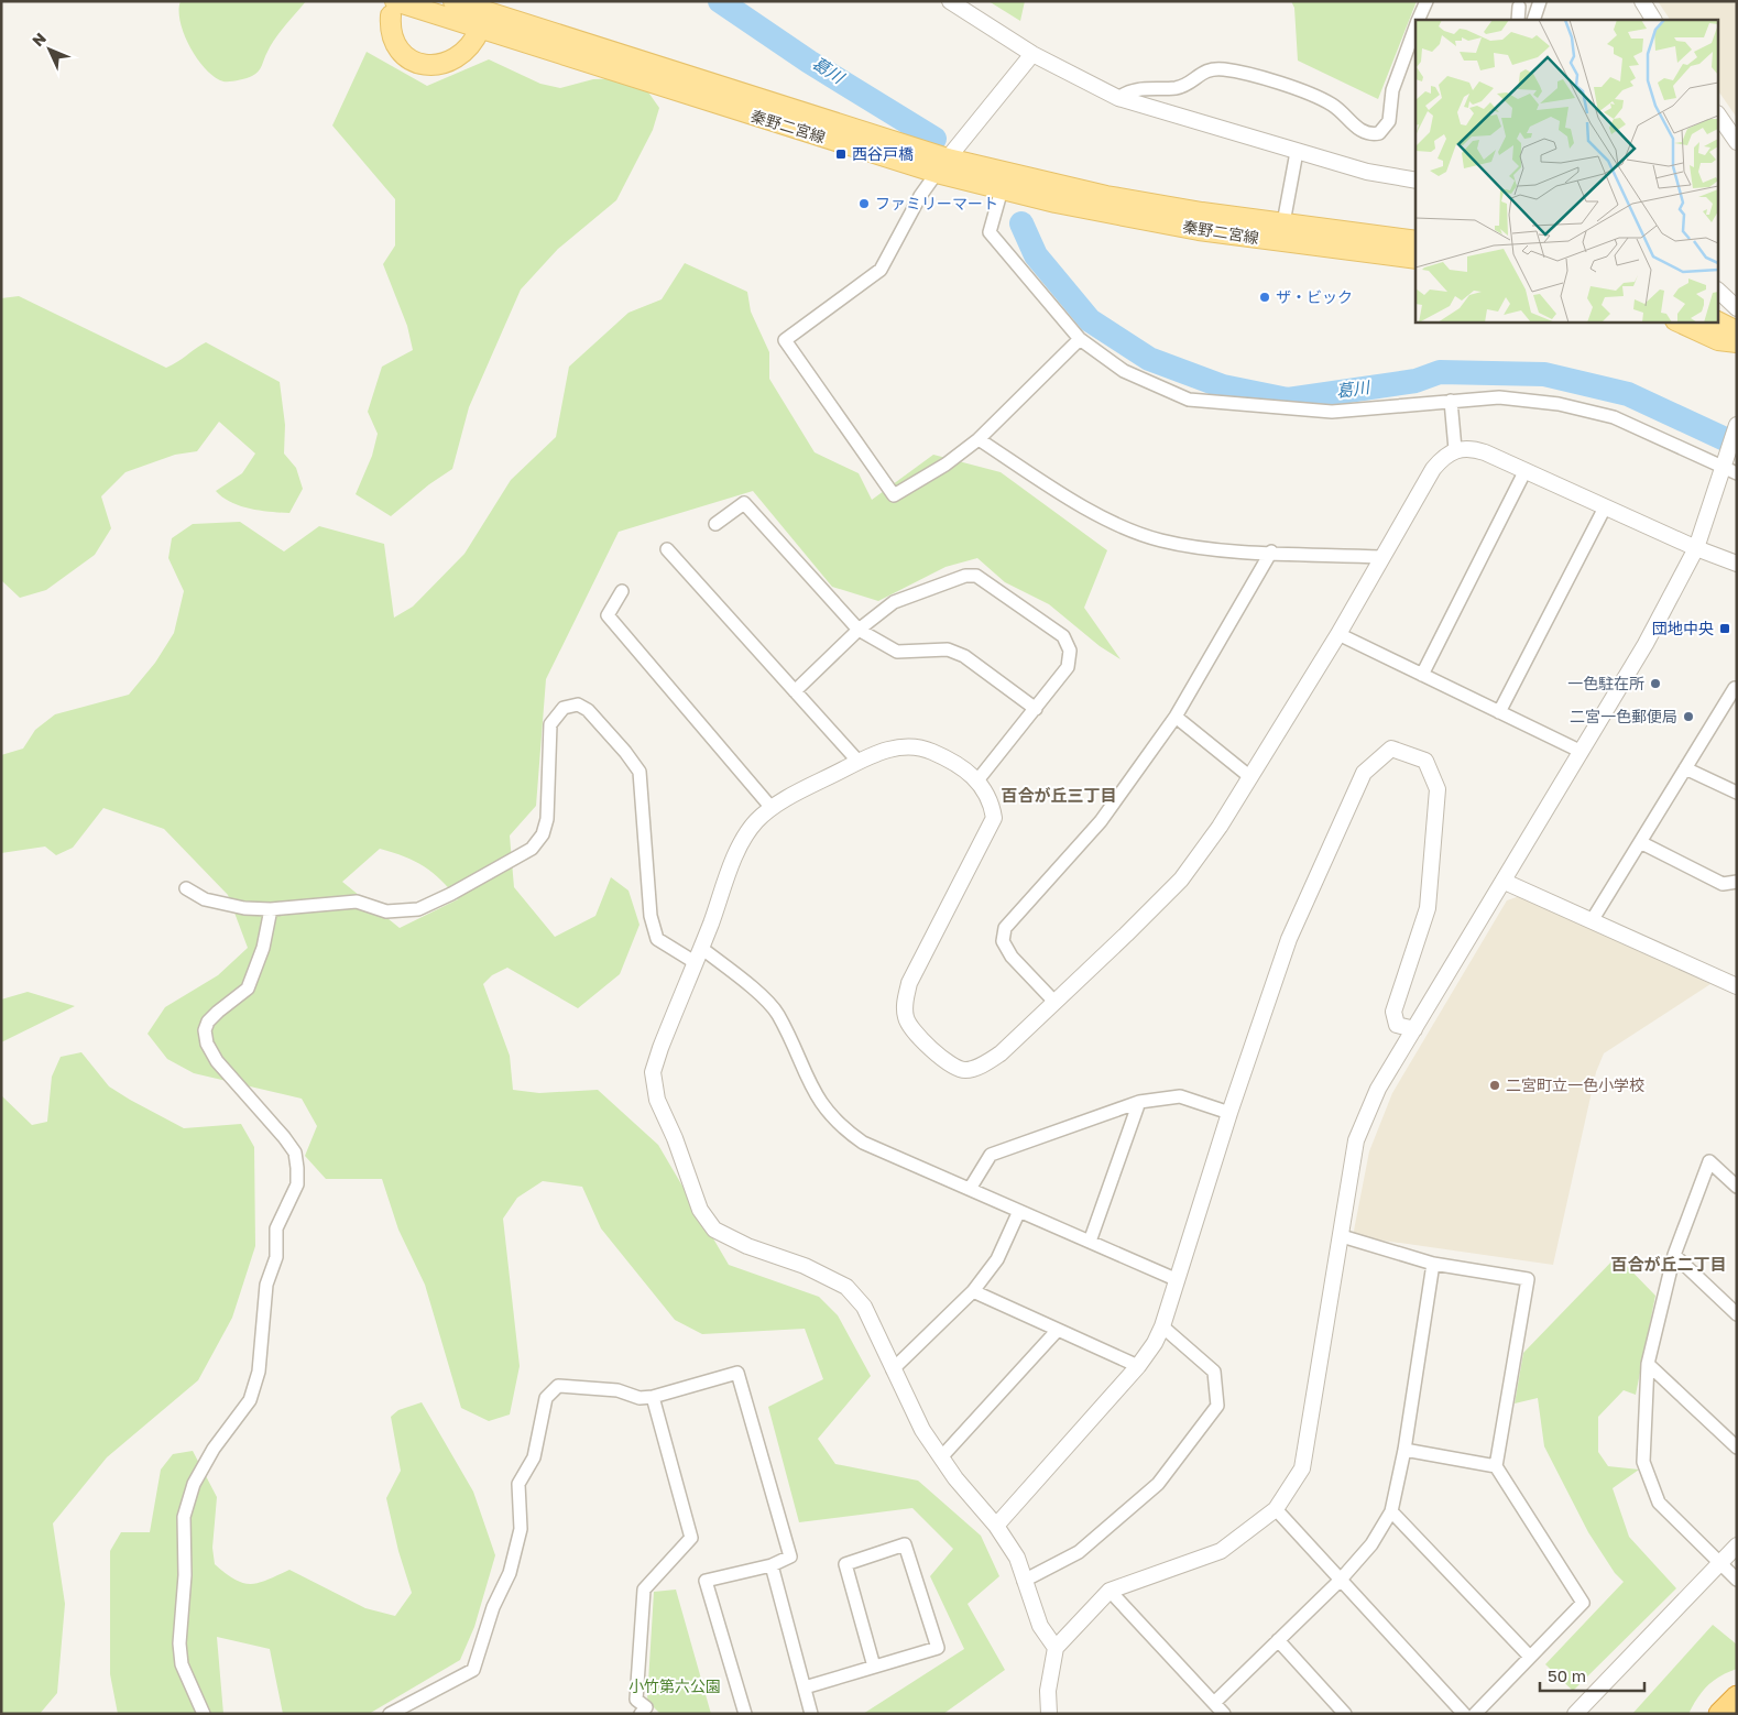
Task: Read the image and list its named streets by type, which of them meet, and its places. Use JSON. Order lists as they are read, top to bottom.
{
  "streets": {
    "main road": ["秦野二宮線"]
  },
  "districts": ["百合が丘三丁目", "百合が丘二丁目"],
  "water": ["葛川"],
  "parks": ["小竹第六公園"],
  "places": {
    "transit": ["西谷戸橋", "団地中央"],
    "other": [
      "ファミリーマート",
      "ザ・ビック",
      "一色駐在所",
      "二宮一色郵便局",
      "二宮町立一色小学校"
    ]
  },
  "scale_bar": "50 m",
  "north": "top left"
}
